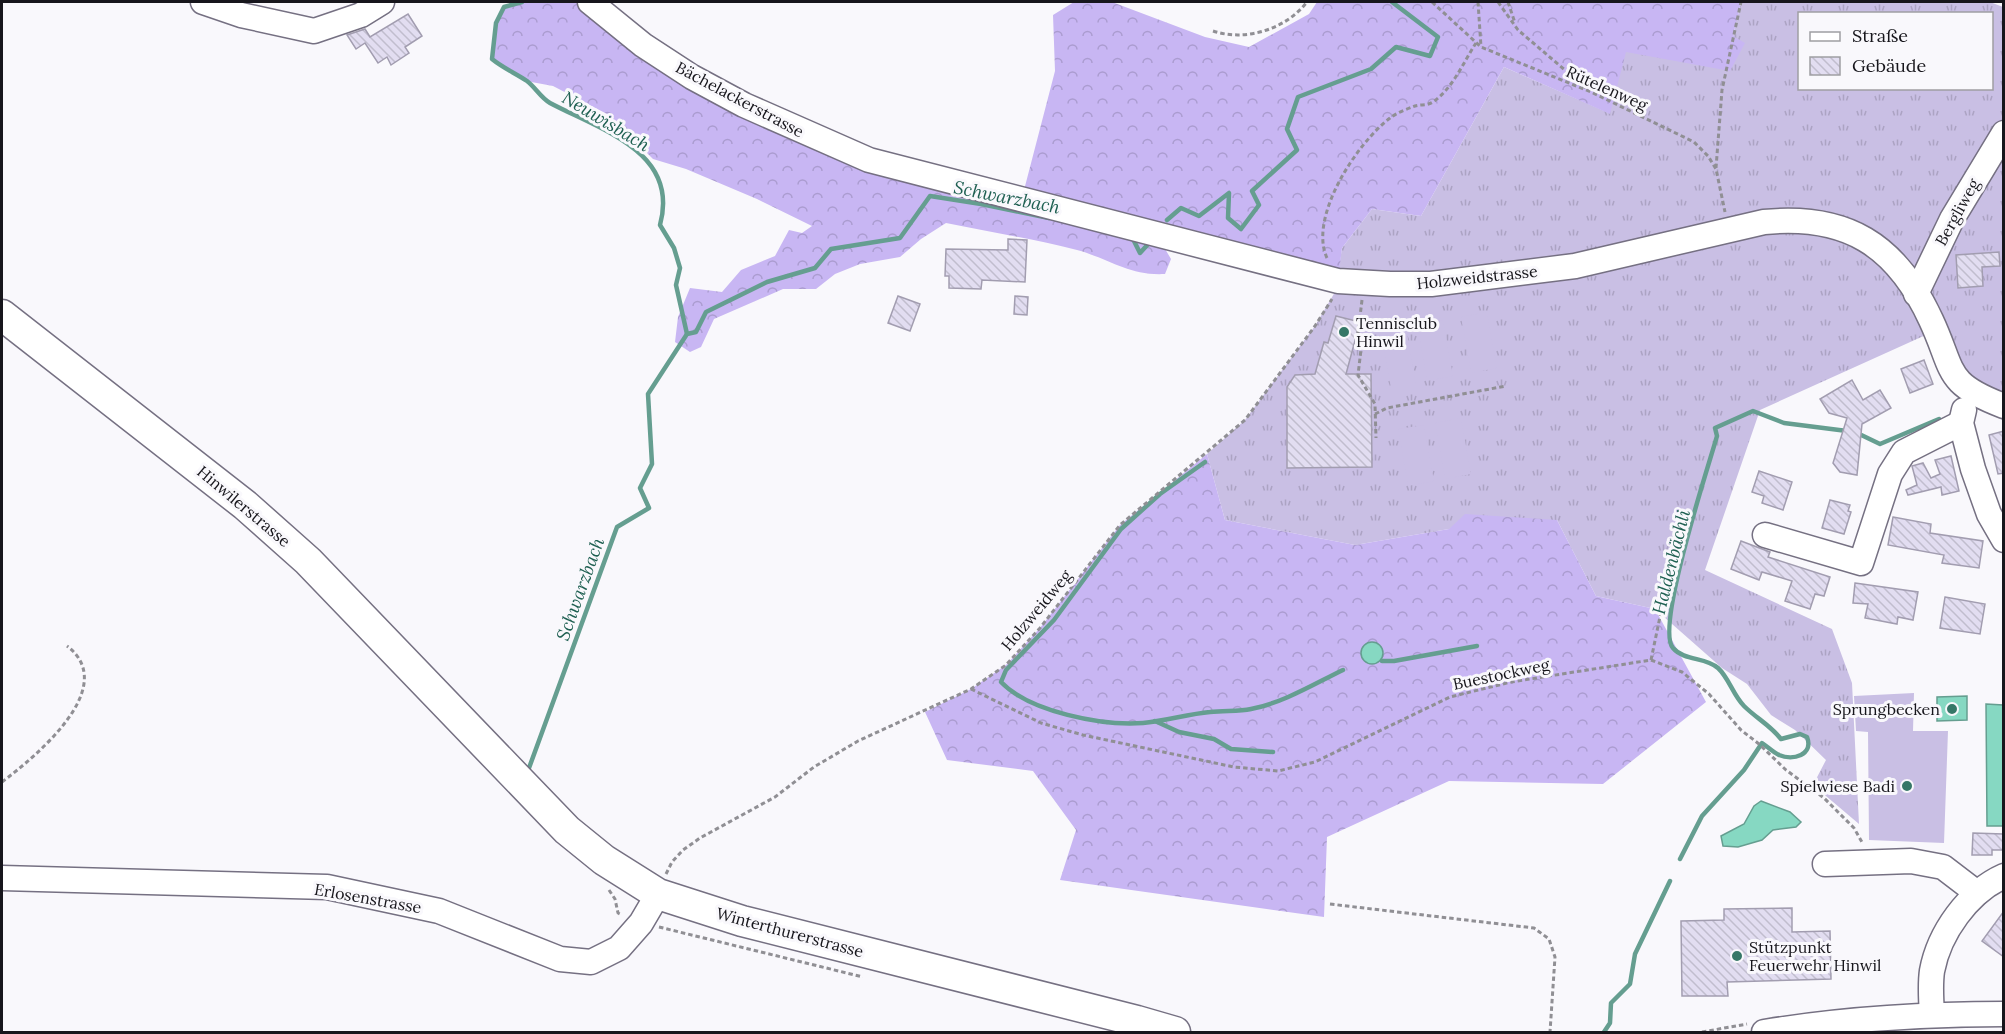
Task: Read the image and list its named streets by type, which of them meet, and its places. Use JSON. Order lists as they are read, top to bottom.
{
  "streets": {
    "main road": ["Hinwilerstrasse", "Winterthurerstrasse"],
    "street": [
      "Bächelackerstrasse",
      "Bergliweg",
      "Holzweidstrasse",
      "Erlosenstrasse"
    ],
    "path": ["Rütelenweg", "Holzweidweg", "Buestockweg"]
  },
  "crossings": [
    ["Rütelenweg", "Holzweidstrasse"],
    ["Bächelackerstrasse", "Holzweidstrasse"],
    ["Bergliweg", "Holzweidstrasse"],
    ["Holzweidstrasse", "Holzweidweg"],
    ["Hinwilerstrasse", "Winterthurerstrasse"],
    ["Holzweidweg", "Buestockweg"],
    ["Holzweidweg", "Erlosenstrasse"],
    ["Holzweidweg", "Winterthurerstrasse"],
    ["Erlosenstrasse", "Winterthurerstrasse"]
  ],
  "water": ["Neuwisbach", "Schwarzbach", "Haldenbächli"],
  "places": [
    "Tennisclub Hinwil",
    "Sprungbecken",
    "Spielwiese Badi",
    "Stützpunkt Feuerwehr Hinwil"
  ],
  "legend": ["Straße", "Gebäude"]
}
